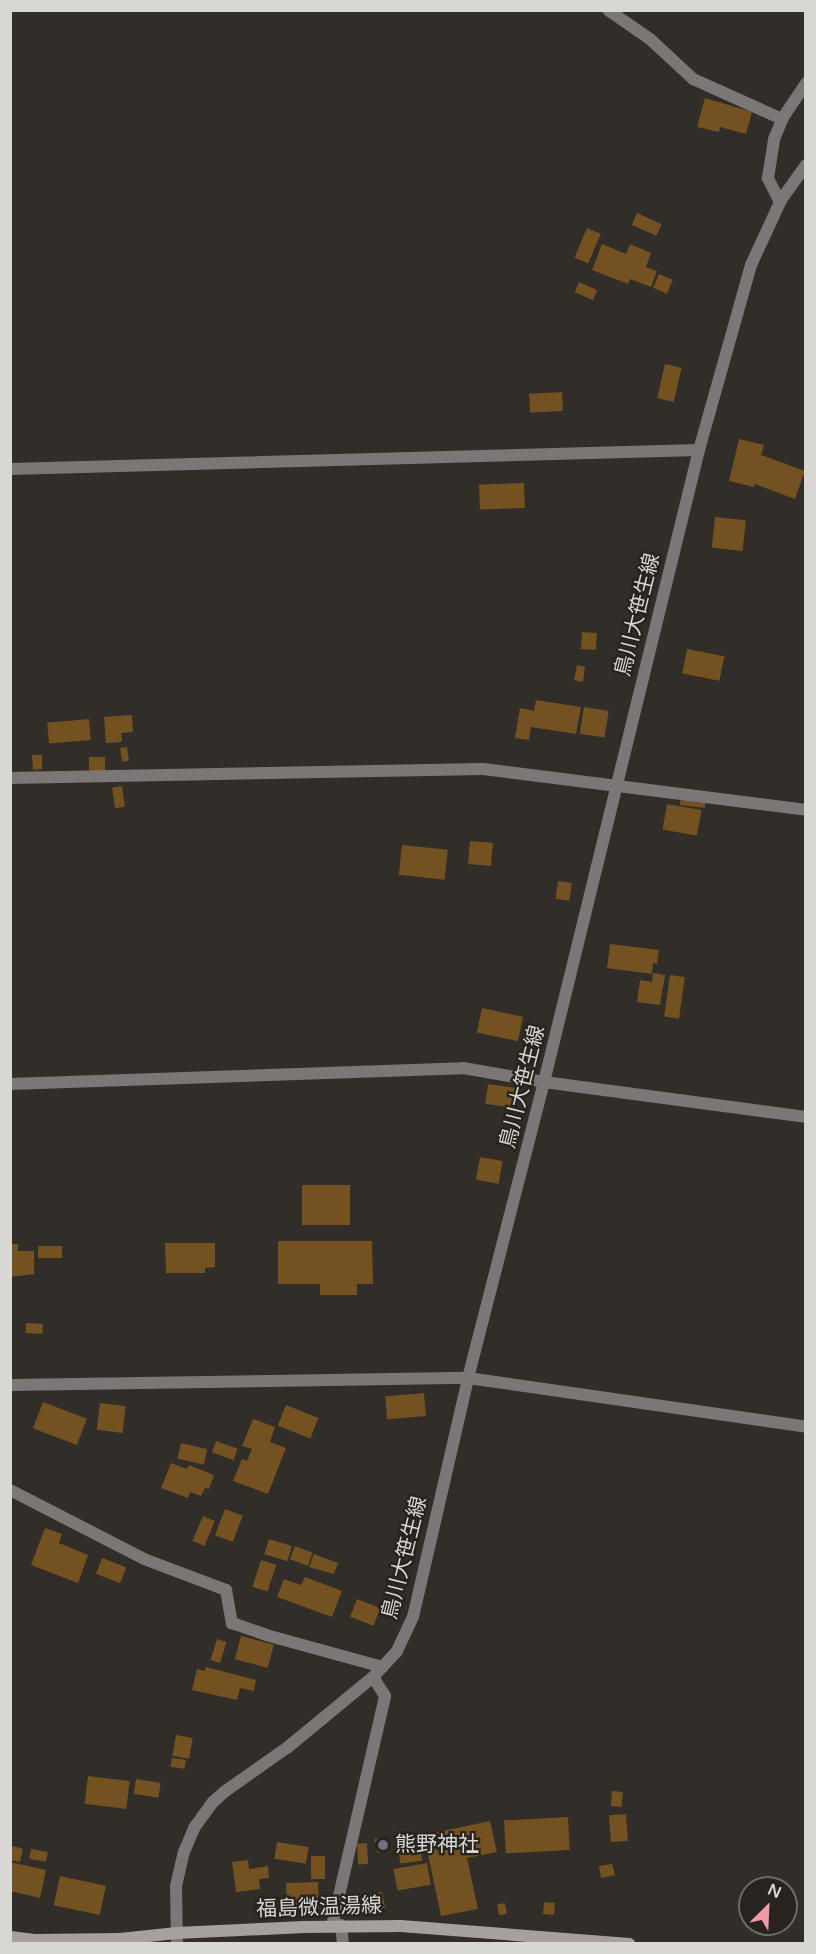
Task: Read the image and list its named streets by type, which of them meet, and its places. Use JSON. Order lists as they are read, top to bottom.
{
  "streets": {
    "main road": ["福島微温湯線"],
    "street": ["鳥川大笹生線"]
  },
  "crossings": [
    ["鳥川大笹生線", "福島微温湯線"]
  ],
  "places": ["熊野神社"],
  "north": "top right"
}
